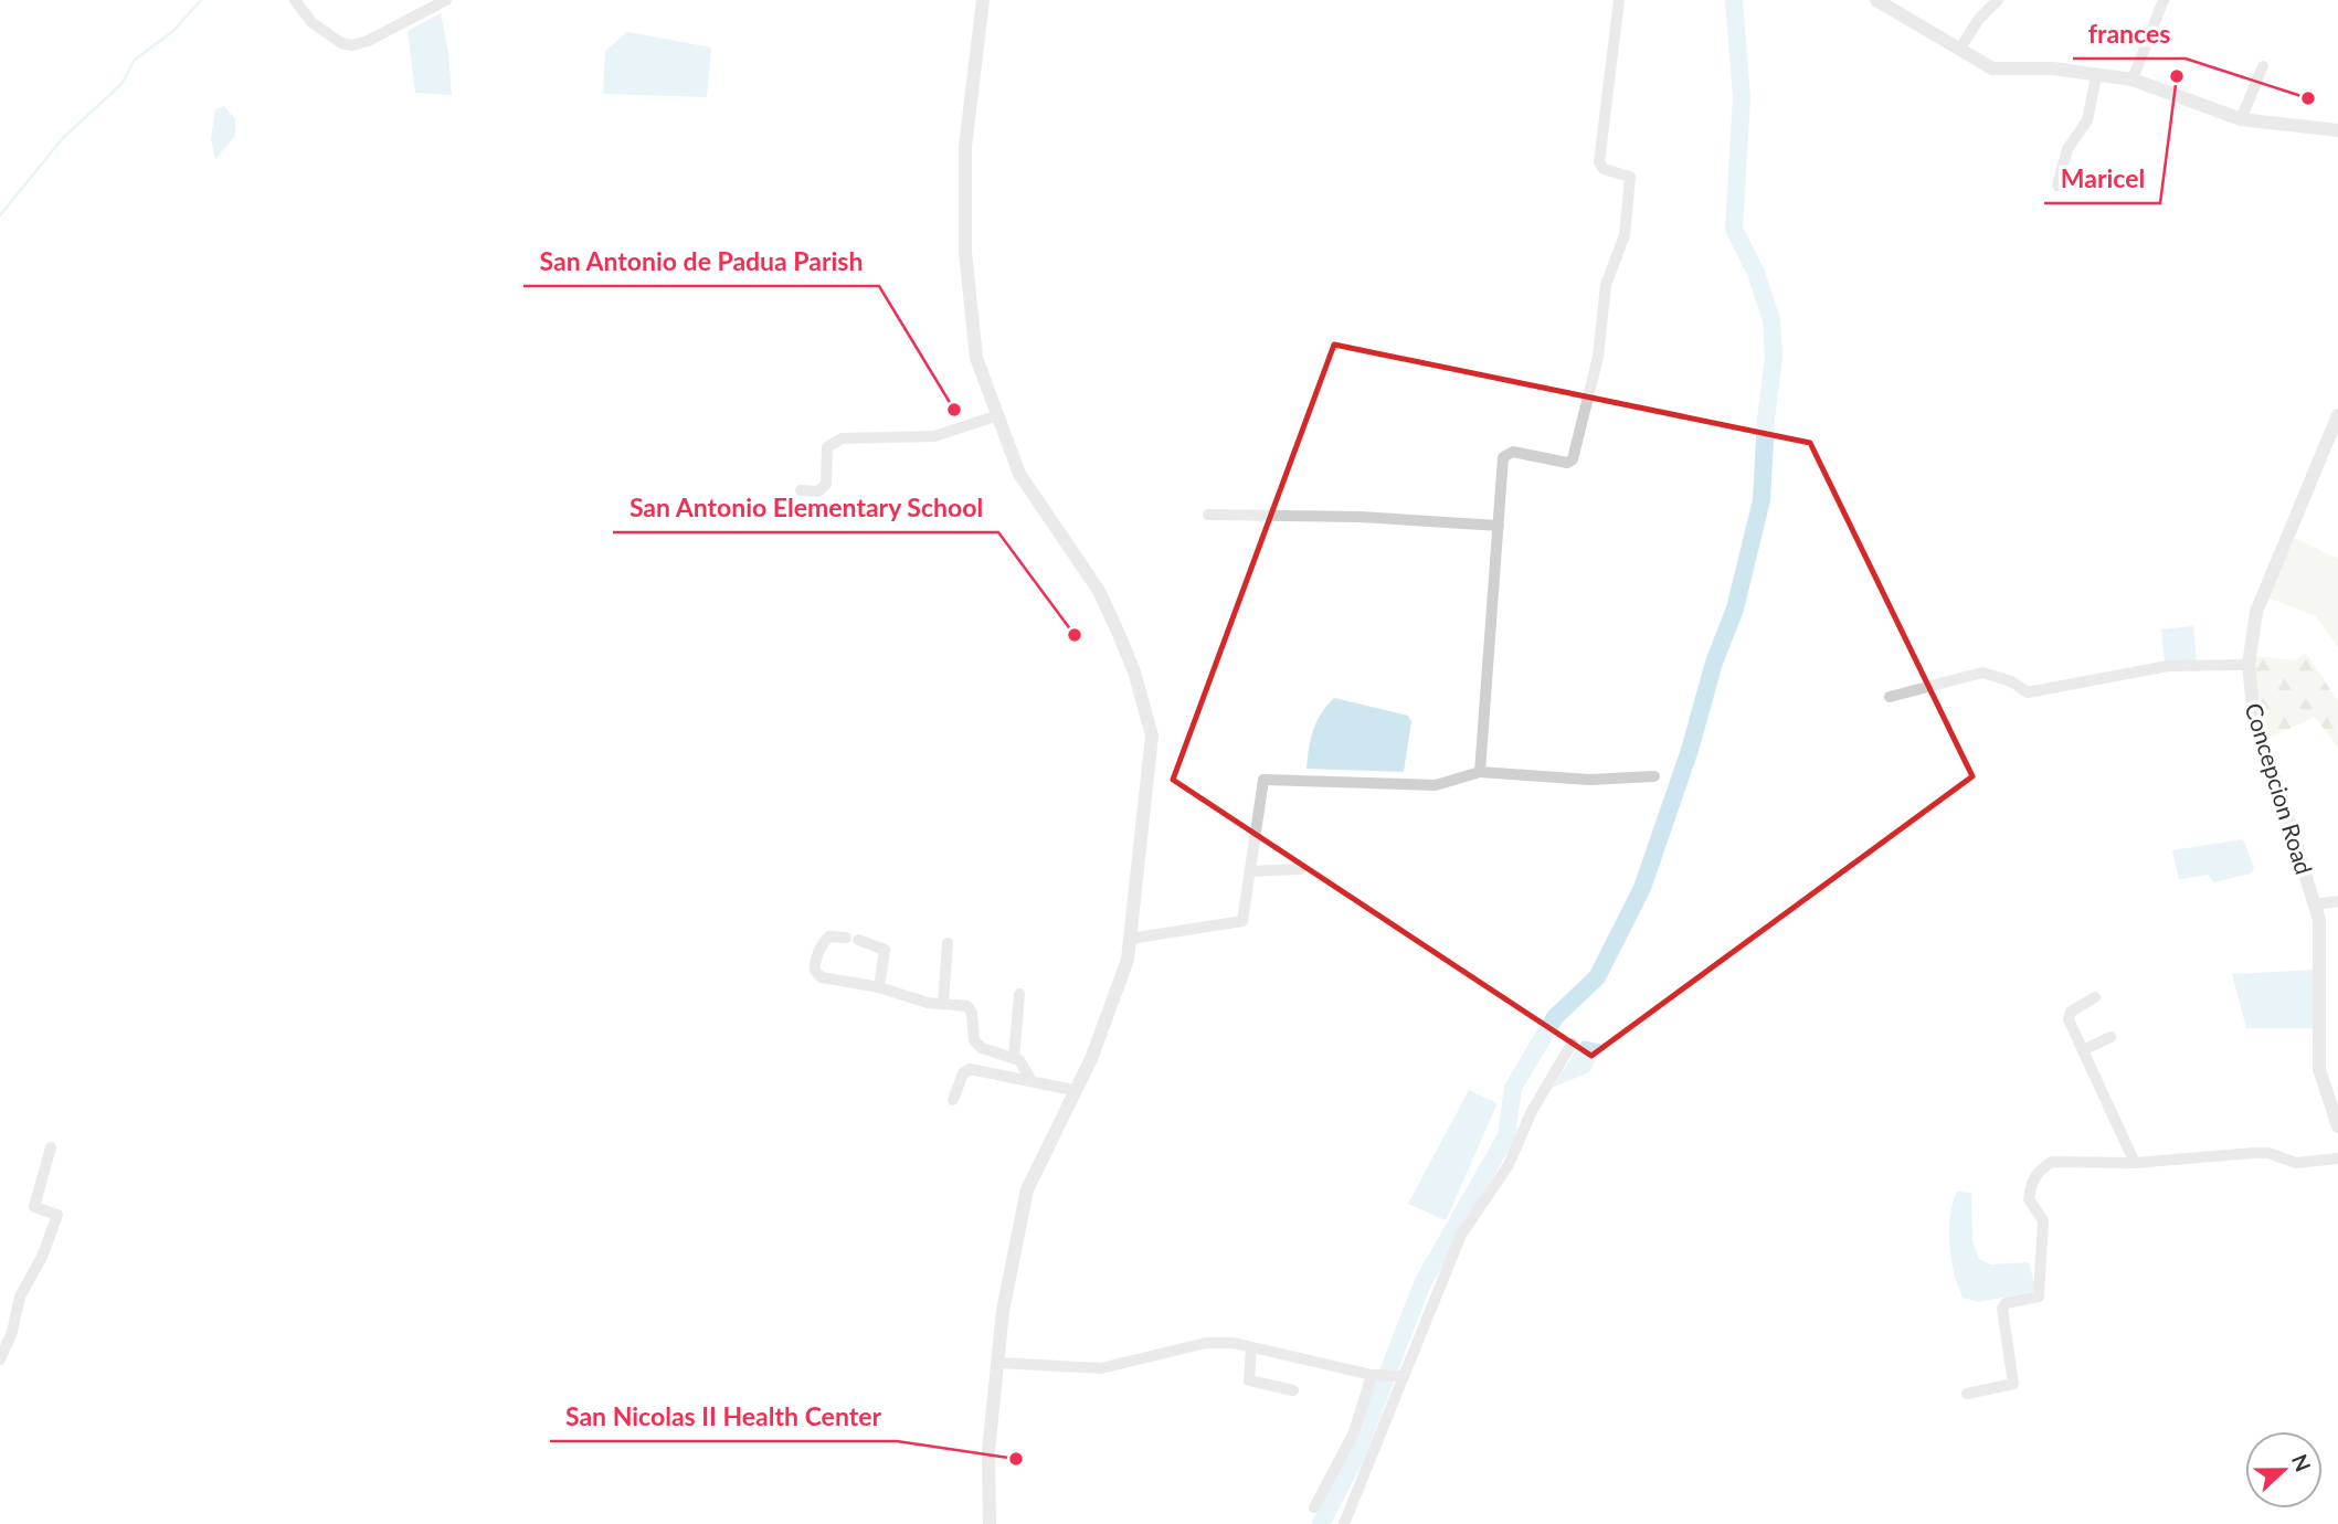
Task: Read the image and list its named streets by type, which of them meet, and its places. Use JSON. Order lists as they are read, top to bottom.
{
  "streets": {
    "street": ["Concepcion Road"]
  },
  "places": [
    "Maricel",
    "frances",
    "San Antonio de Padua Parish",
    "San Antonio Elementary School",
    "San Nicolas II Health Center"
  ],
  "north": "right"
}
